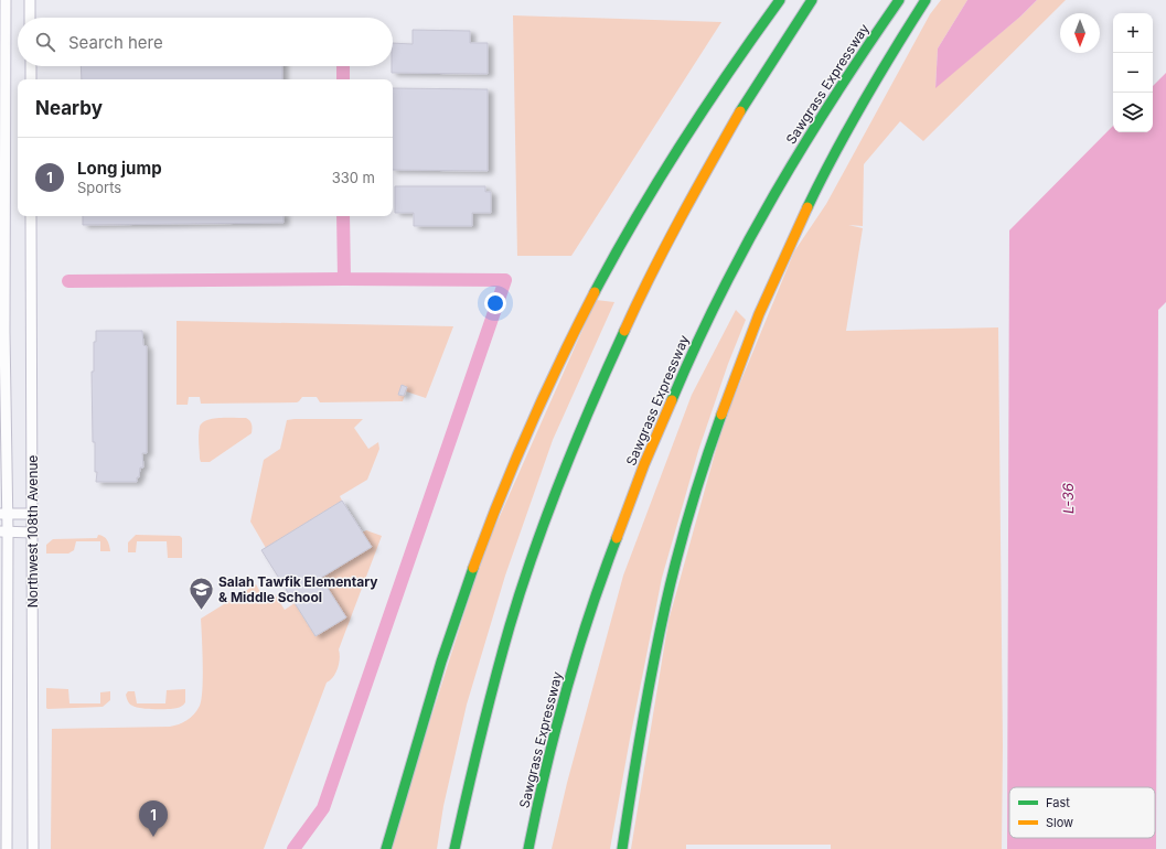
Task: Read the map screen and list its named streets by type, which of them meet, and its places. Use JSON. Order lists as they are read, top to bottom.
{
  "streets": {
    "highway": ["Sawgrass Expressway"],
    "street": ["Northwest 108th Avenue"]
  },
  "water": ["L-36"],
  "places": {
    "school or university": ["Salah Tawfik Elementary & Middle School"]
  },
  "legend": ["Fast", "Slow"],
  "north": "bottom",
  "page": {
    "map_buttons": ["+", "−"],
    "search": "Search here",
    "heading": "Nearby",
    "list": [
      {
        "mark": "1",
        "name": "Long jump",
        "note": "Sports",
        "value": "330 m"
      }
    ],
    "pins": "1"
  }
}
